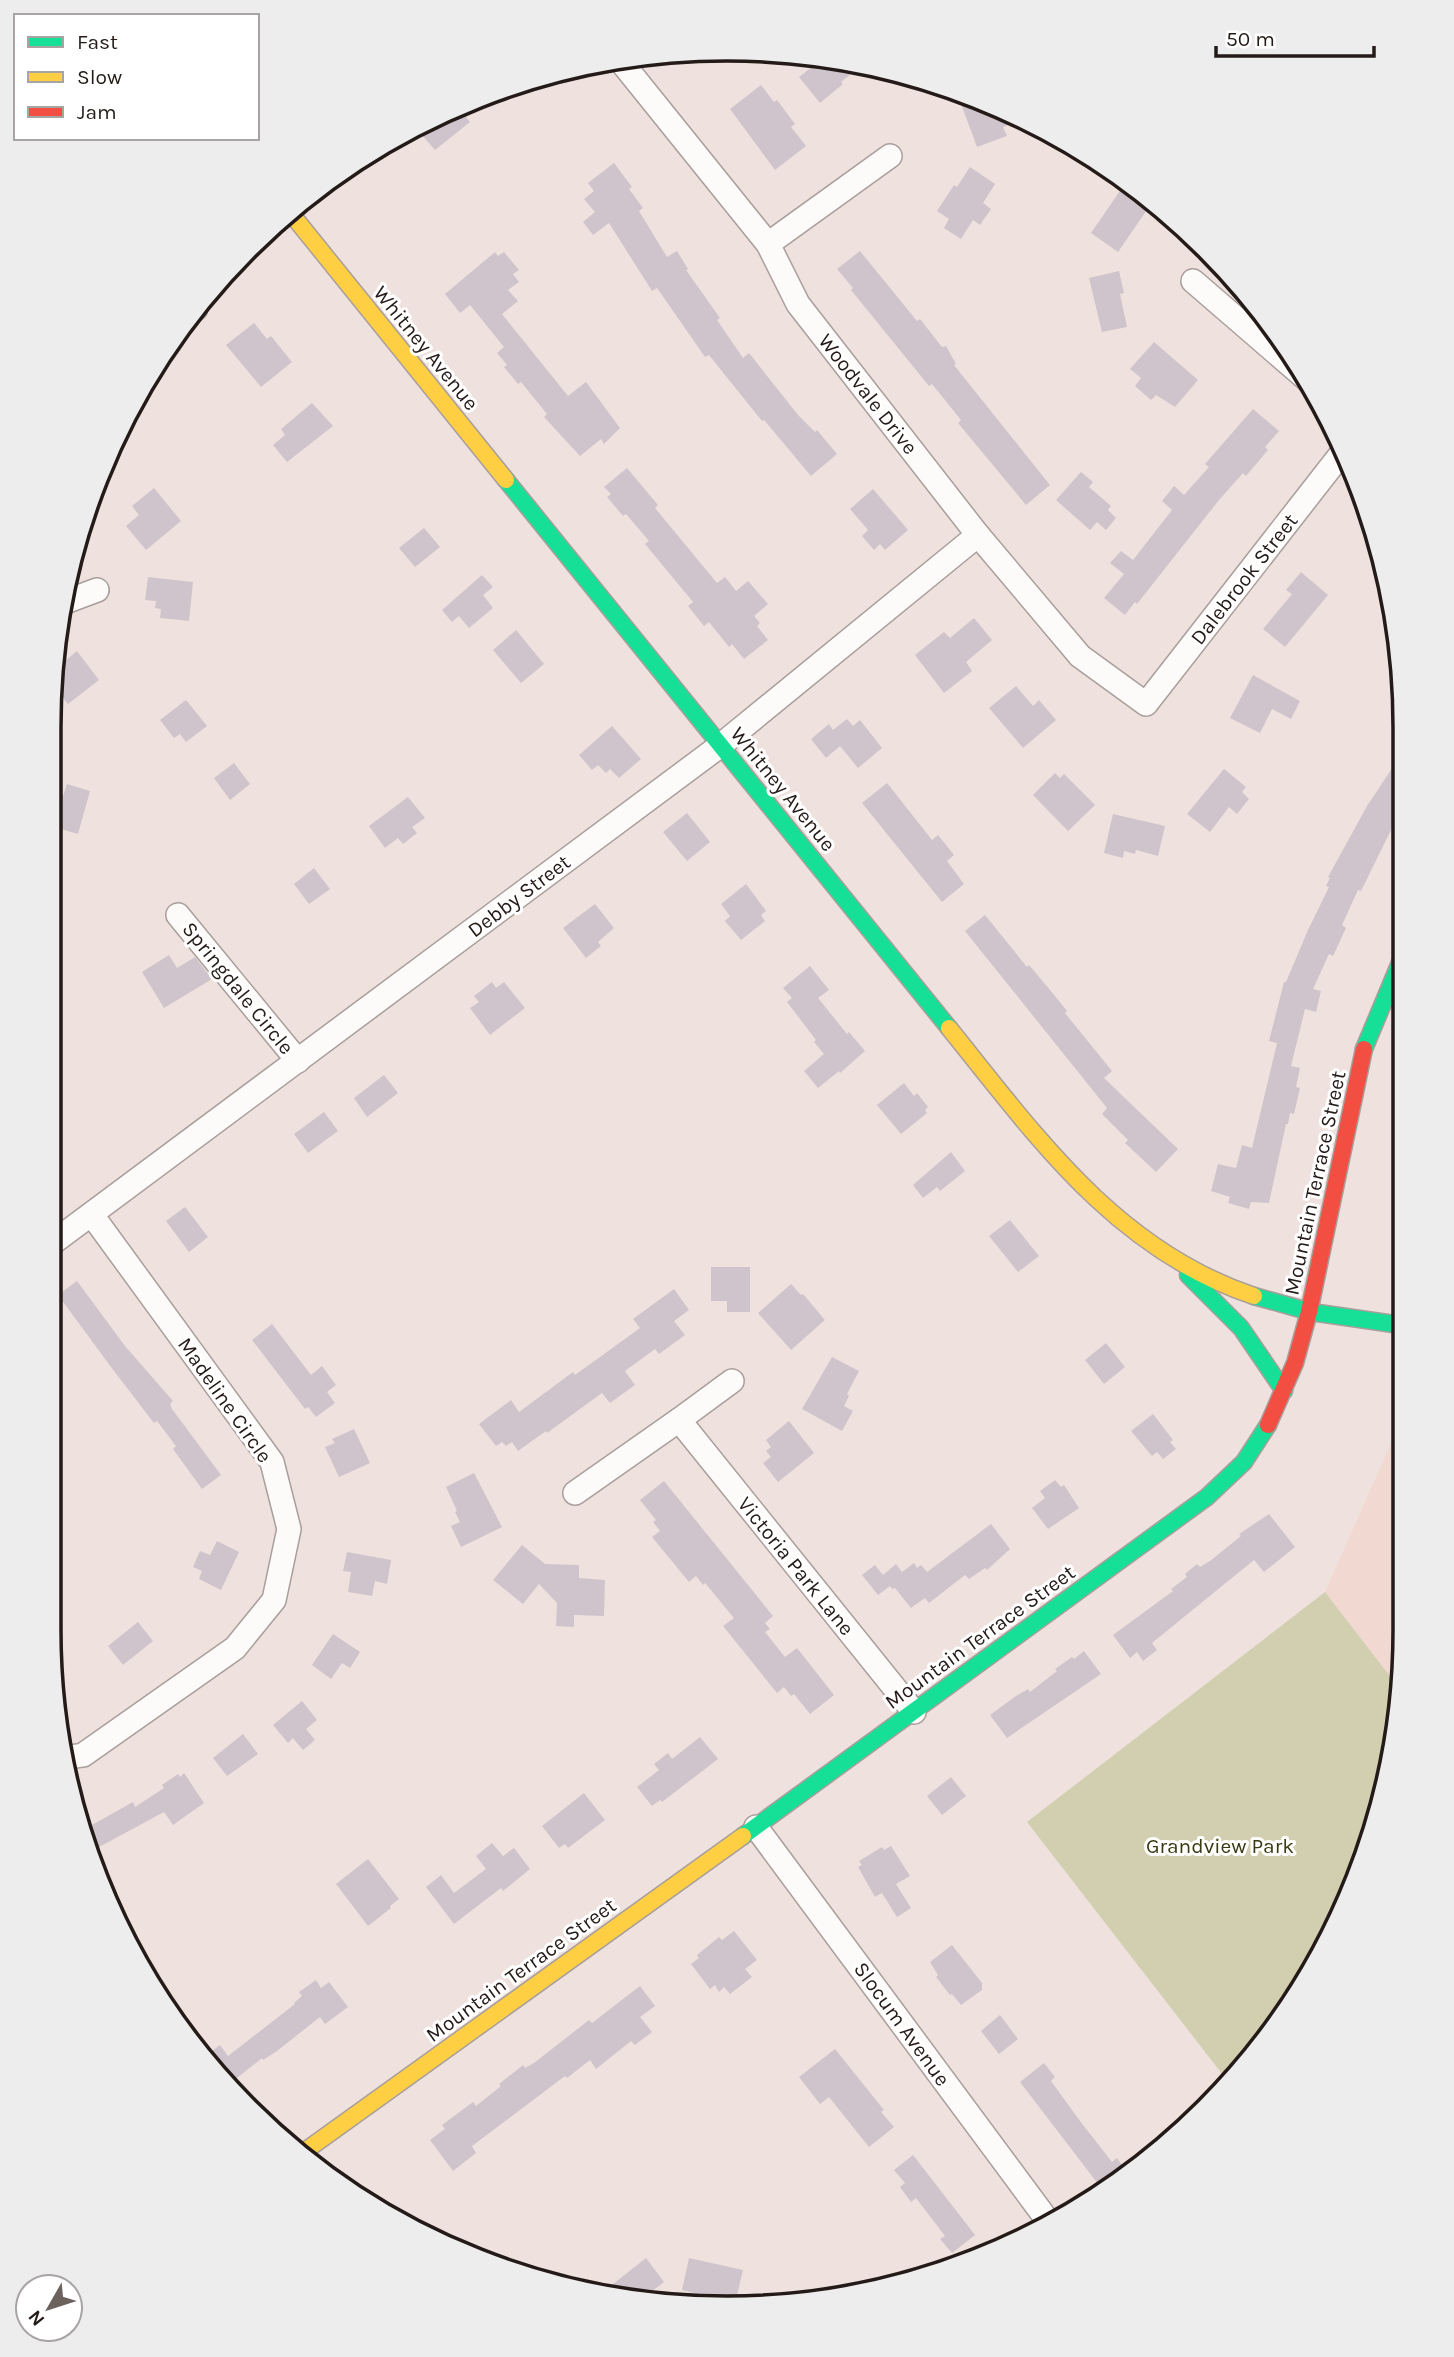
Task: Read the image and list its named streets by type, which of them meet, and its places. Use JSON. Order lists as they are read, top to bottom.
{
  "streets": {
    "main road": ["Whitney Avenue", "Mountain Terrace Street"],
    "street": [
      "Woodvale Drive",
      "Dalebrook Street",
      "Debby Street",
      "Springdale Circle",
      "Madeline Circle",
      "Victoria Park Lane",
      "Slocum Avenue"
    ]
  },
  "crossings": [
    ["Whitney Avenue", "Debby Street"],
    ["Whitney Avenue", "Mountain Terrace Street"],
    ["Woodvale Drive", "Dalebrook Street"],
    ["Woodvale Drive", "Debby Street"],
    ["Debby Street", "Springdale Circle"],
    ["Debby Street", "Madeline Circle"],
    ["Mountain Terrace Street", "Victoria Park Lane"],
    ["Mountain Terrace Street", "Slocum Avenue"]
  ],
  "parks": ["Grandview Park"],
  "legend": ["Fast", "Slow", "Jam"],
  "scale_bar": "50 m",
  "north": "bottom left"
}
